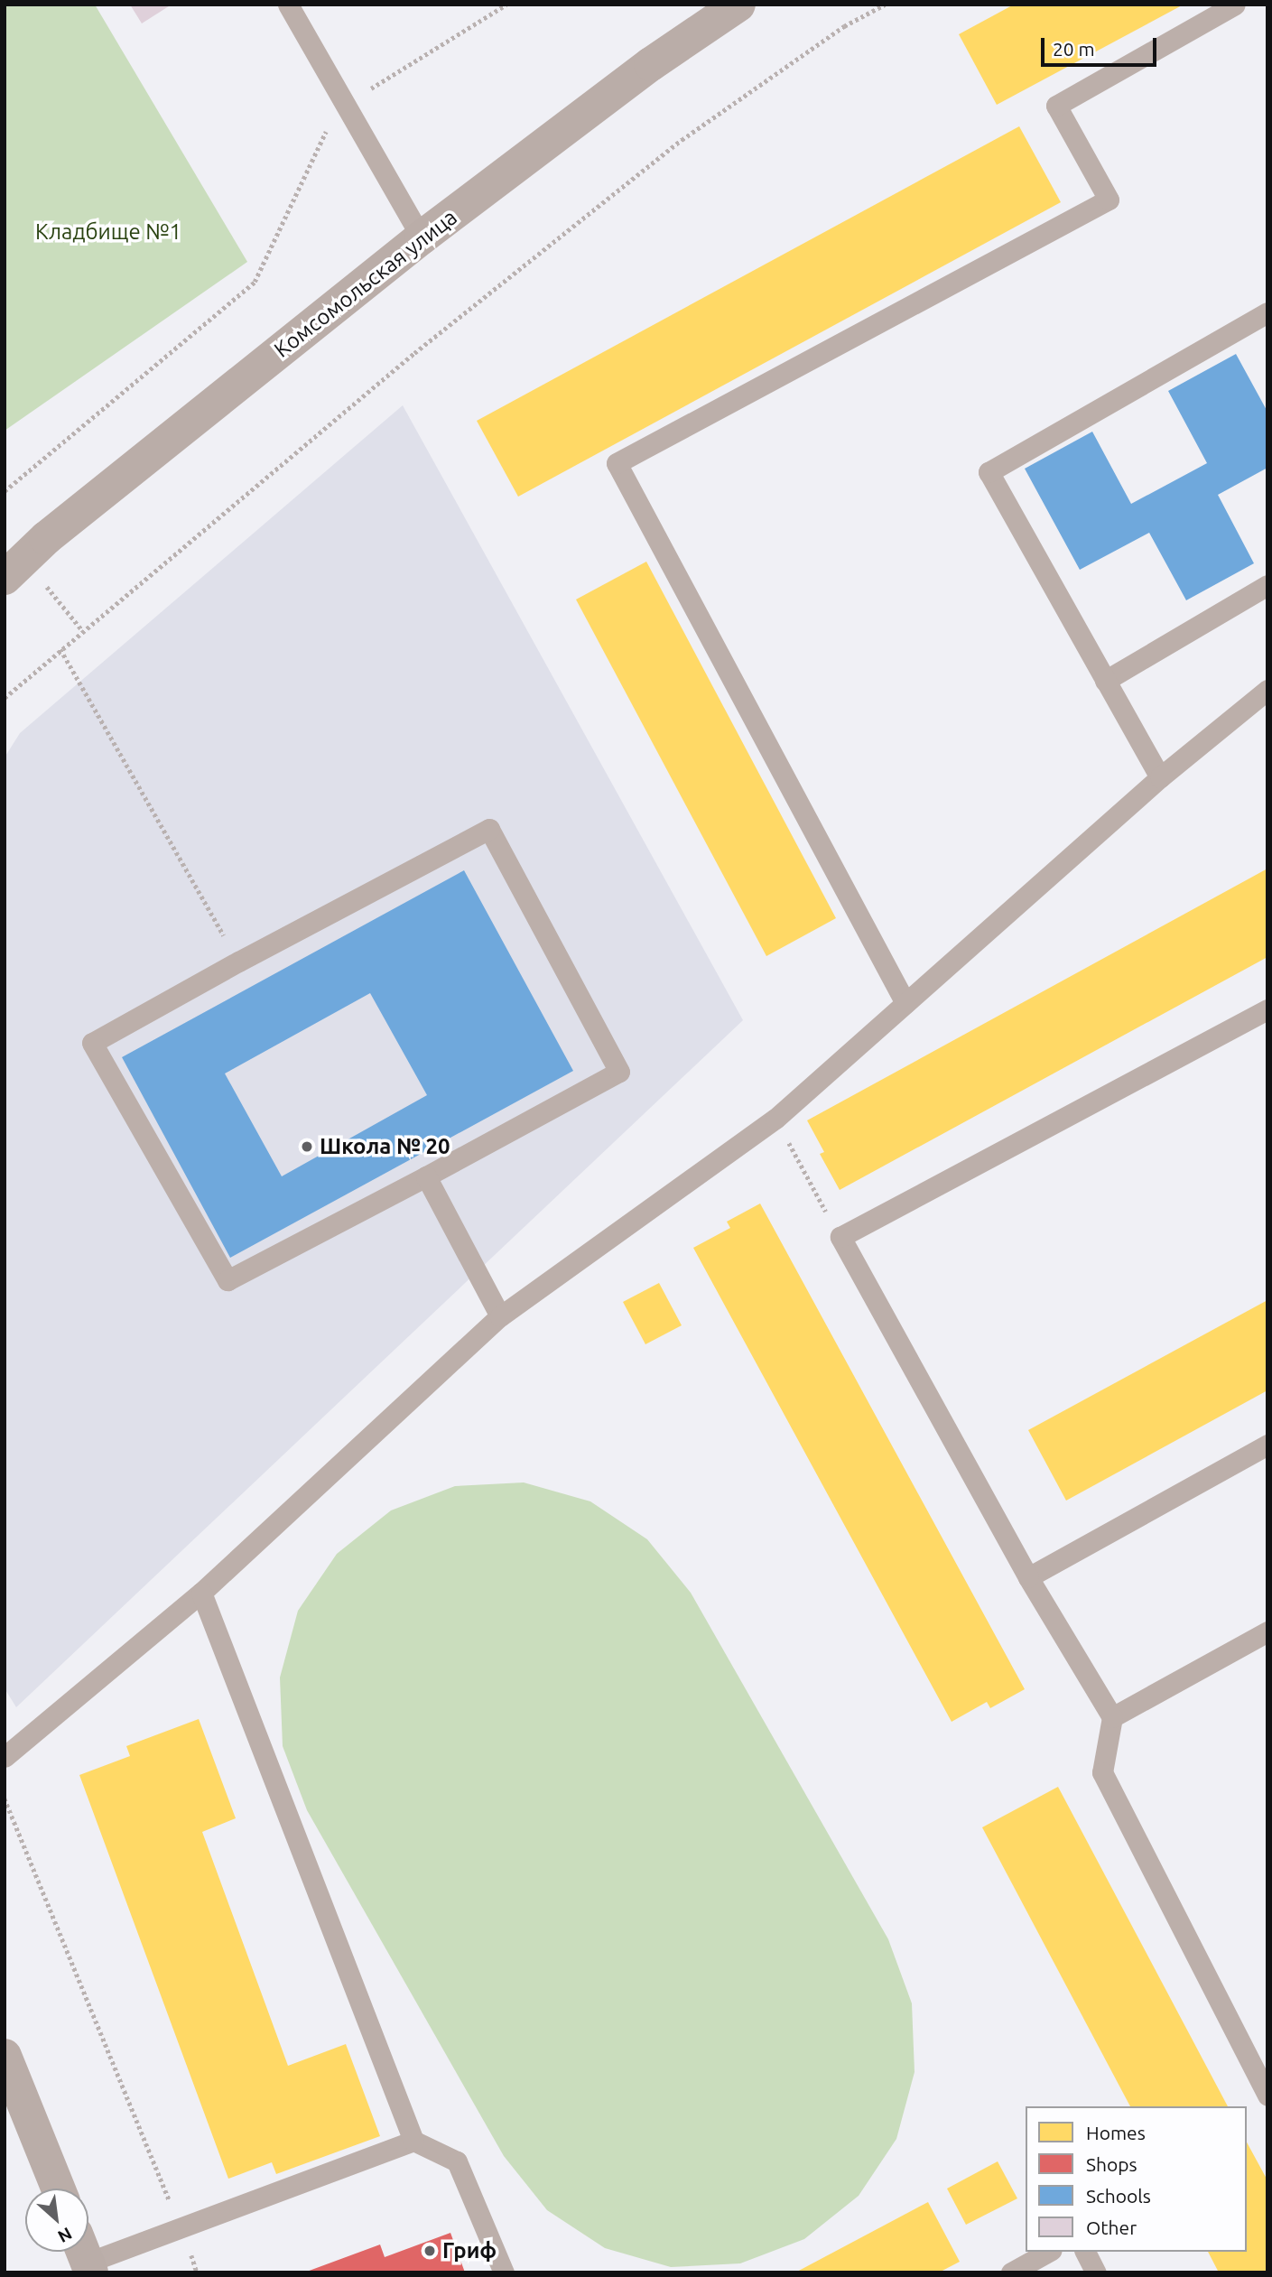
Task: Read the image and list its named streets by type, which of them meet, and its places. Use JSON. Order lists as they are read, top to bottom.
{
  "streets": {
    "main road": ["Комсомольская улица"]
  },
  "parks": ["Кладбище №1"],
  "places": ["Школа № 20", "Гриф"],
  "legend": [
    "Homes",
    "Shops",
    "Schools",
    "Other"
  ],
  "scale_bar": "20 m",
  "north": "bottom right"
}
